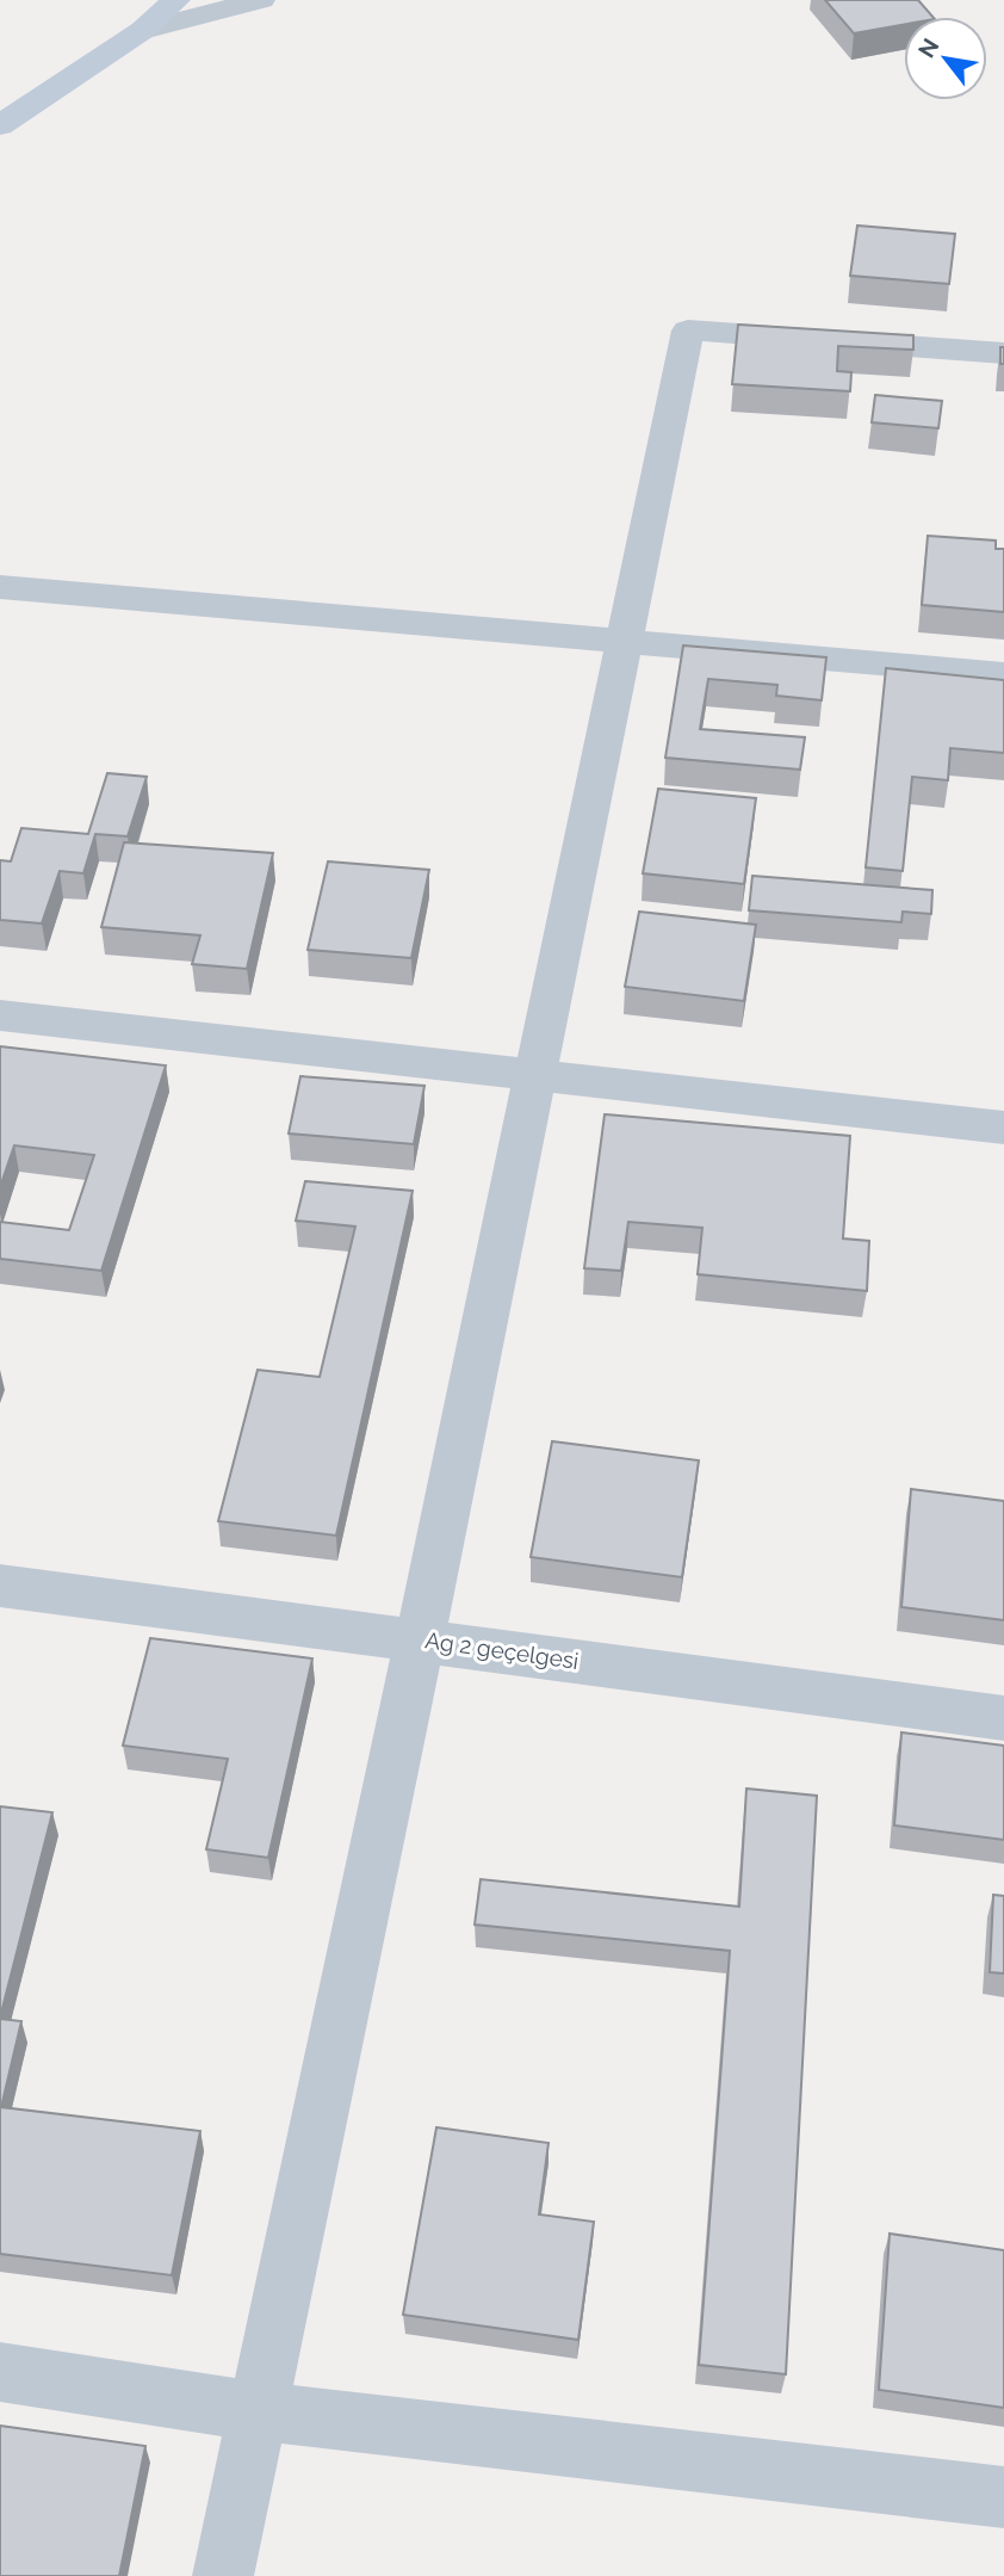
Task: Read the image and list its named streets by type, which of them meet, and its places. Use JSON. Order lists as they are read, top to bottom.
{
  "streets": {
    "street": ["Ag 2 geçelgesi"]
  },
  "north": "top left"
}
